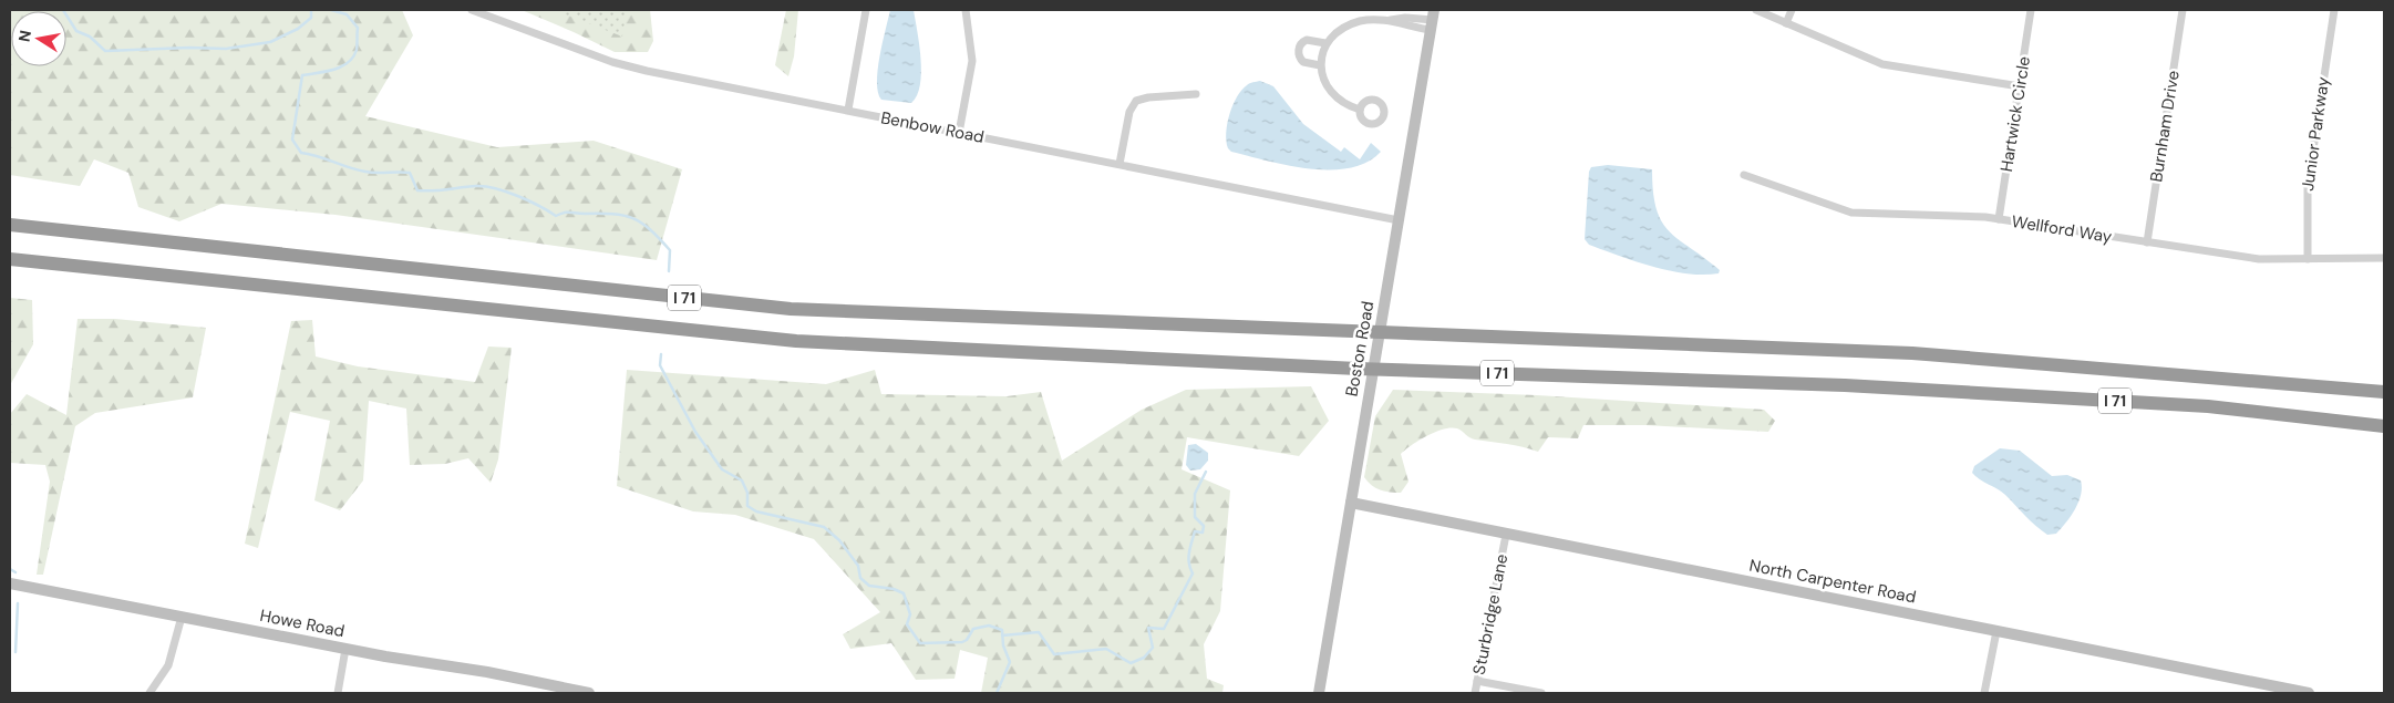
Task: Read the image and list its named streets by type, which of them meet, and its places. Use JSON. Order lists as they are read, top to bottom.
{
  "streets": {
    "highway": ["I 71"],
    "street": [
      "Hartwick Circle",
      "Burnham Drive",
      "Benbow Road",
      "Junior Parkway",
      "Wellford Way",
      "Boston Road",
      "North Carpenter Road",
      "Sturbridge Lane",
      "Howe Road"
    ]
  },
  "crossings": [
    ["Hartwick Circle", "Wellford Way"],
    ["Burnham Drive", "Wellford Way"],
    ["Benbow Road", "Boston Road"],
    ["Junior Parkway", "Wellford Way"],
    ["Boston Road", "North Carpenter Road"],
    ["North Carpenter Road", "Sturbridge Lane"]
  ],
  "north": "left"
}
